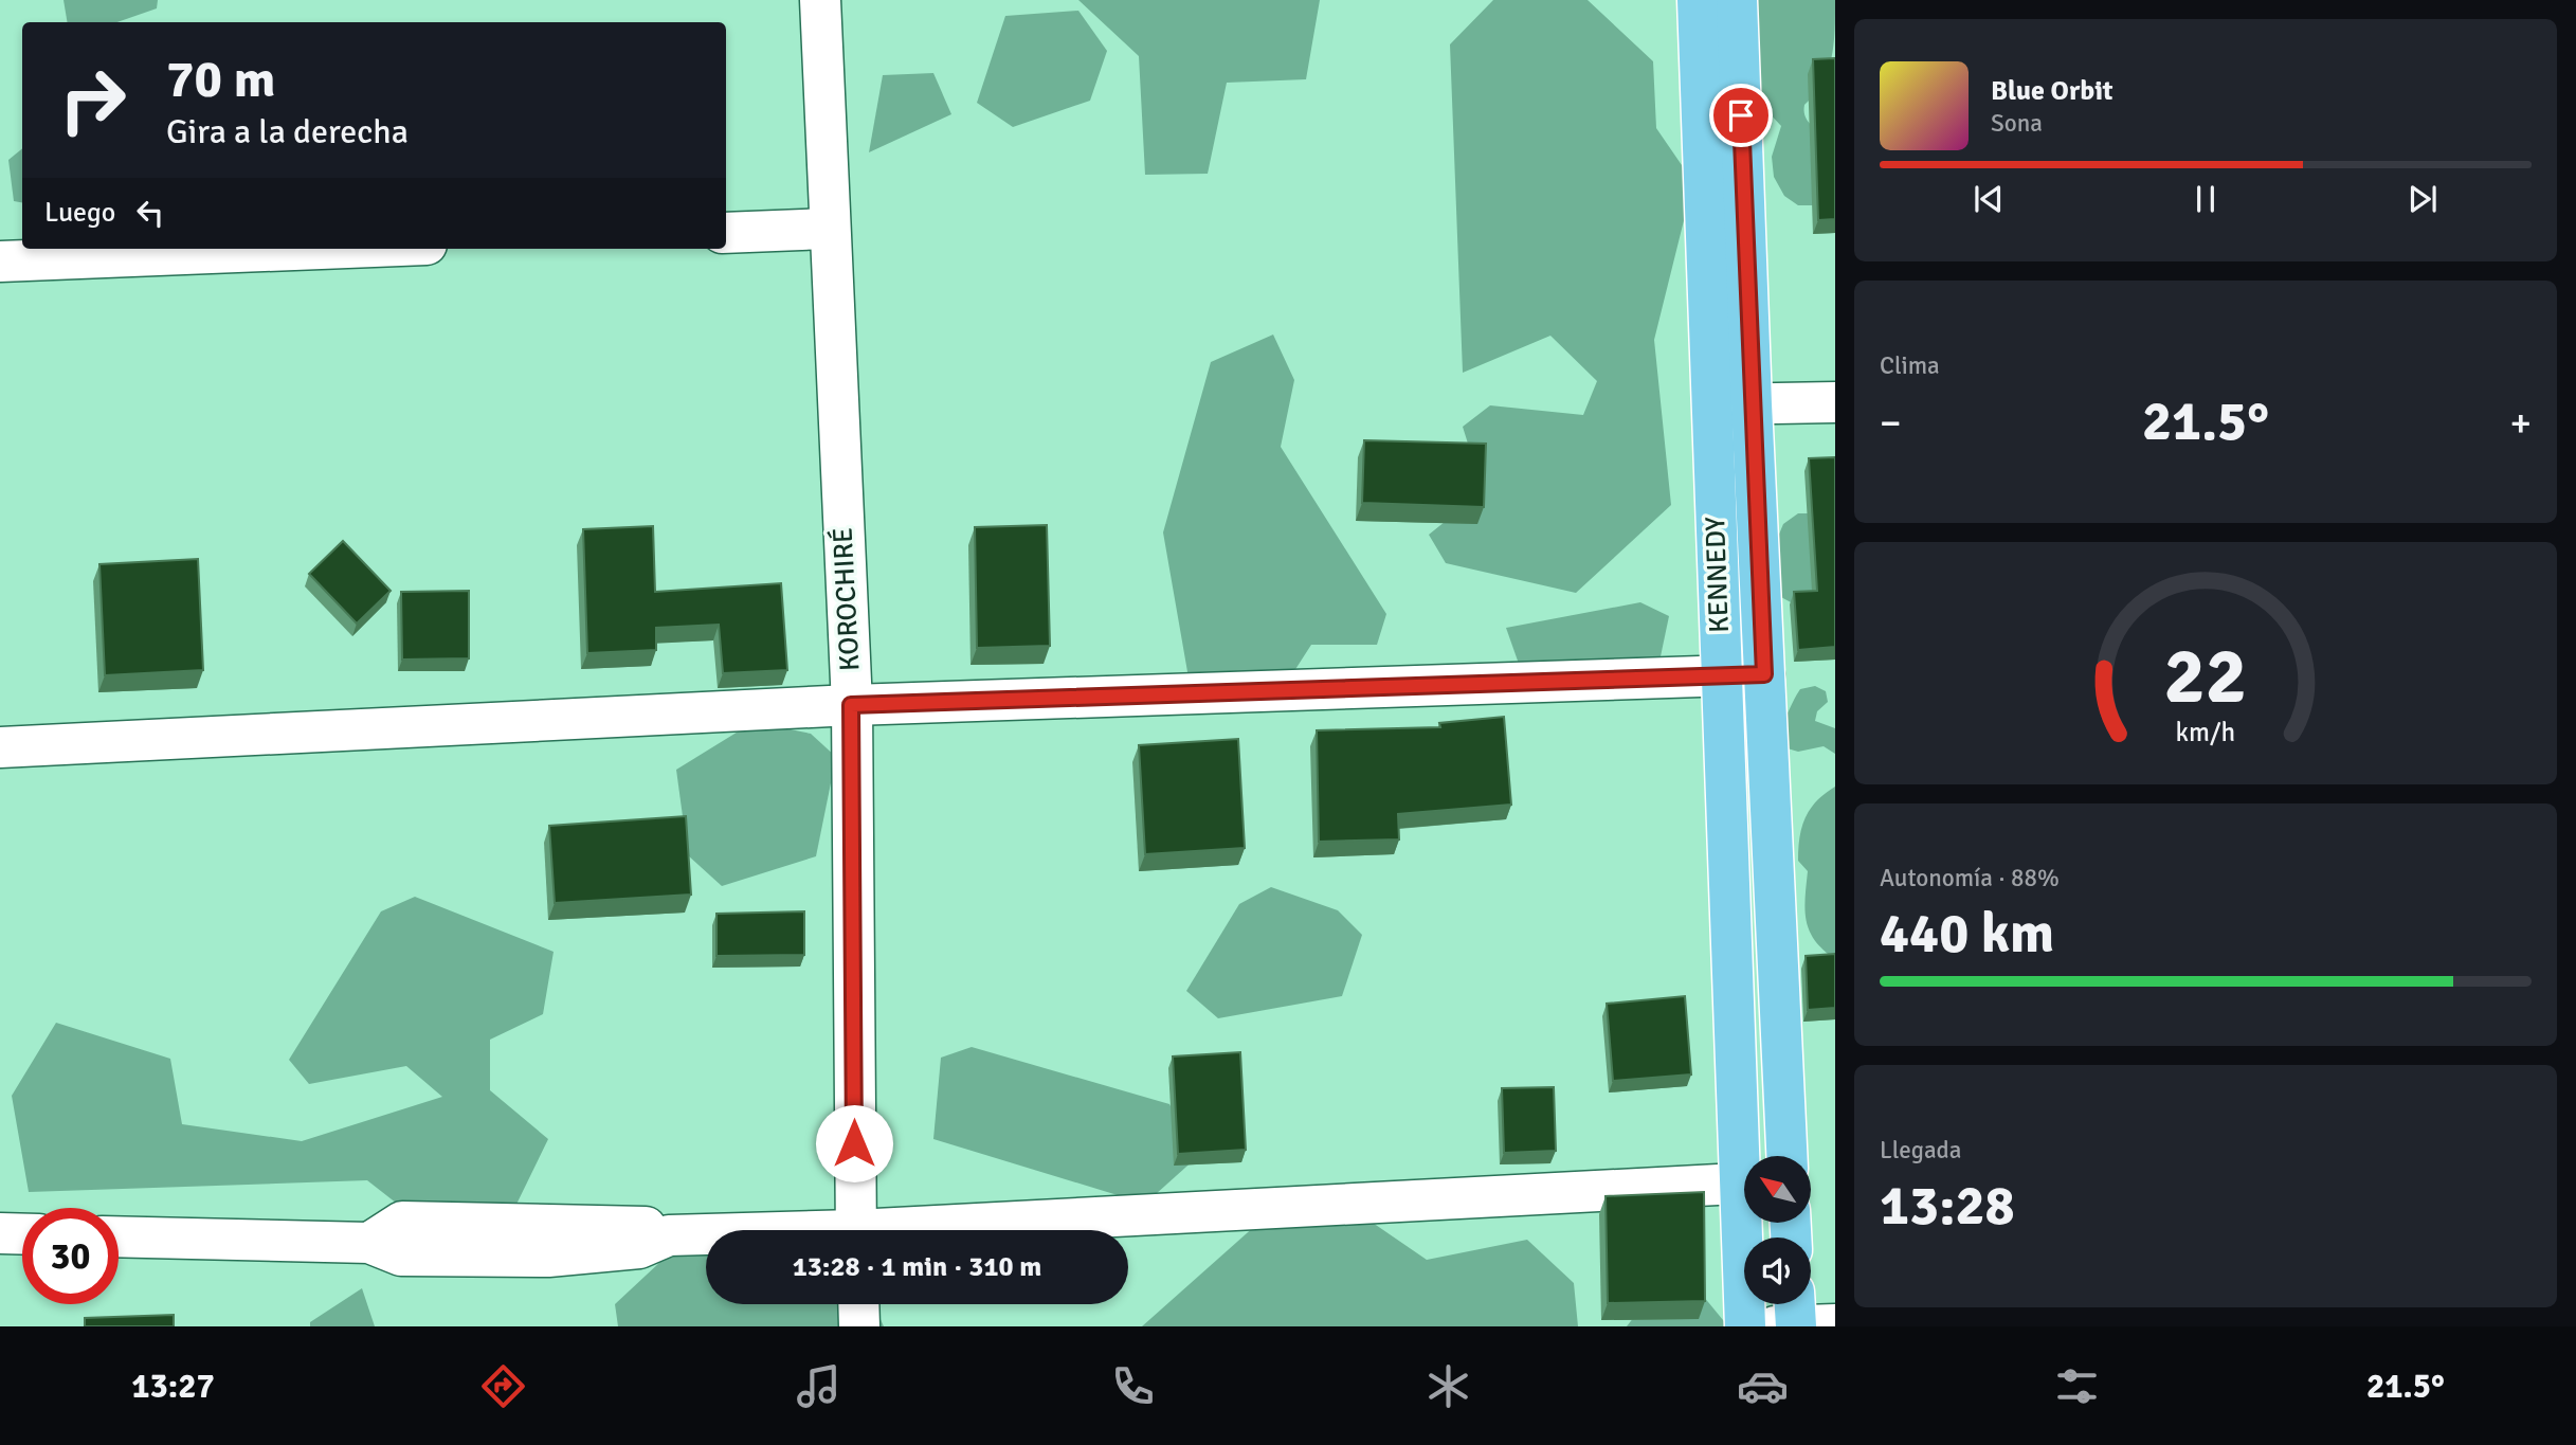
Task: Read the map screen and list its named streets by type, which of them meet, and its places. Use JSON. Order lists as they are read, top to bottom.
{
  "streets": {
    "main road": ["KENNEDY"],
    "street": ["KOROCHIRÉ"]
  },
  "north": "top left",
  "page": {
    "turn": ["70 m", "Gira a la derecha"],
    "song": ["Blue Orbit", "Sona"],
    "then": "Luego",
    "tile": [
      "Clima",
      ["Autonomía · 88%", "440 km"],
      ["Llegada", "13:28"]
    ],
    "heat": ["−", "21.5°", "+"],
    "limit": "30",
    "trip": "13:28 · 1 min · 310 m",
    "tabs": ["13:27", "21.5°"],
    "gauge": ["22", "km/h"]
  }
}
